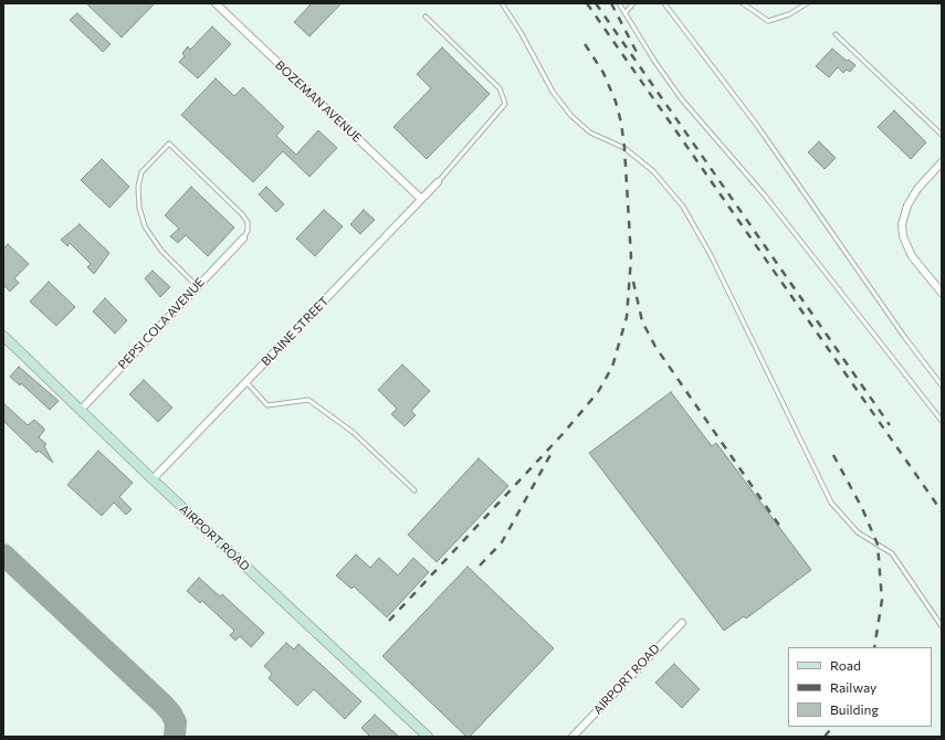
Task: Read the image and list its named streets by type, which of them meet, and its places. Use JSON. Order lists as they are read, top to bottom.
{
  "streets": {
    "street": [
      "BOZEMAN AVENUE",
      "PEPSI COLA AVENUE",
      "BLAINE STREET",
      "AIRPORT ROAD"
    ]
  },
  "crossings": [
    ["BOZEMAN AVENUE", "BLAINE STREET"],
    ["PEPSI COLA AVENUE", "AIRPORT ROAD"],
    ["BLAINE STREET", "AIRPORT ROAD"]
  ],
  "legend": ["Road", "Railway", "Building"]
}
